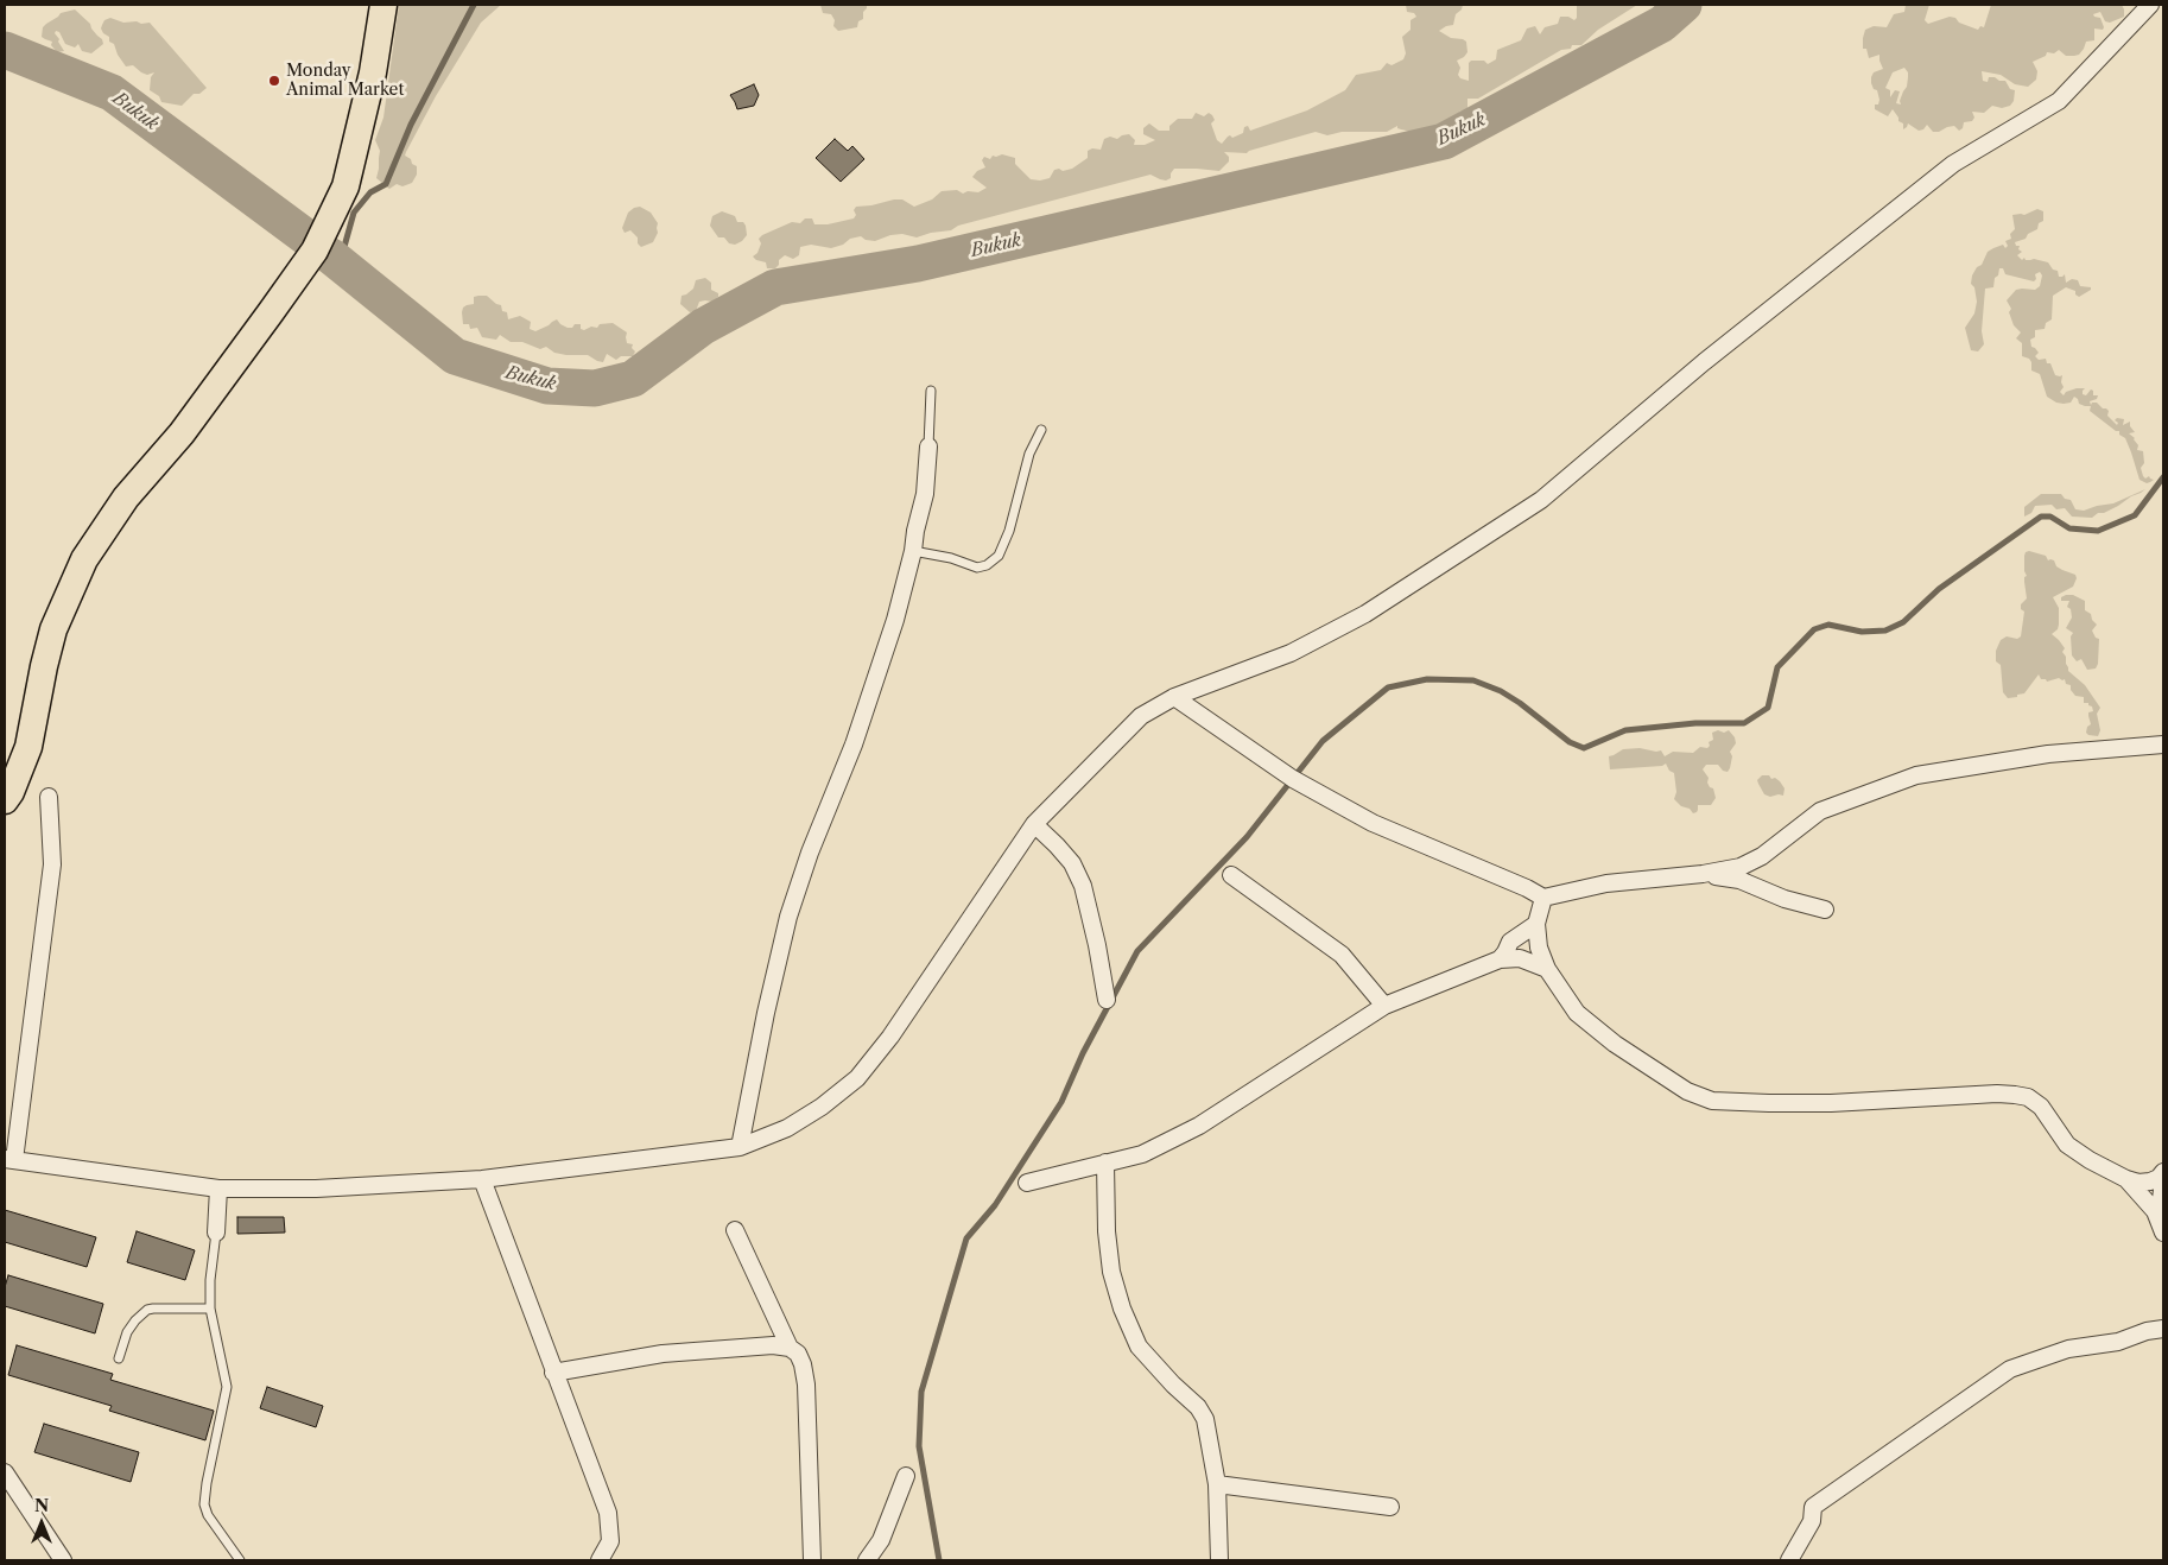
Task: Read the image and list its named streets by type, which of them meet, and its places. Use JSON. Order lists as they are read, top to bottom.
{
  "water": ["Bukuk"],
  "places": ["Monday Animal Market"],
  "north": "top"
}
